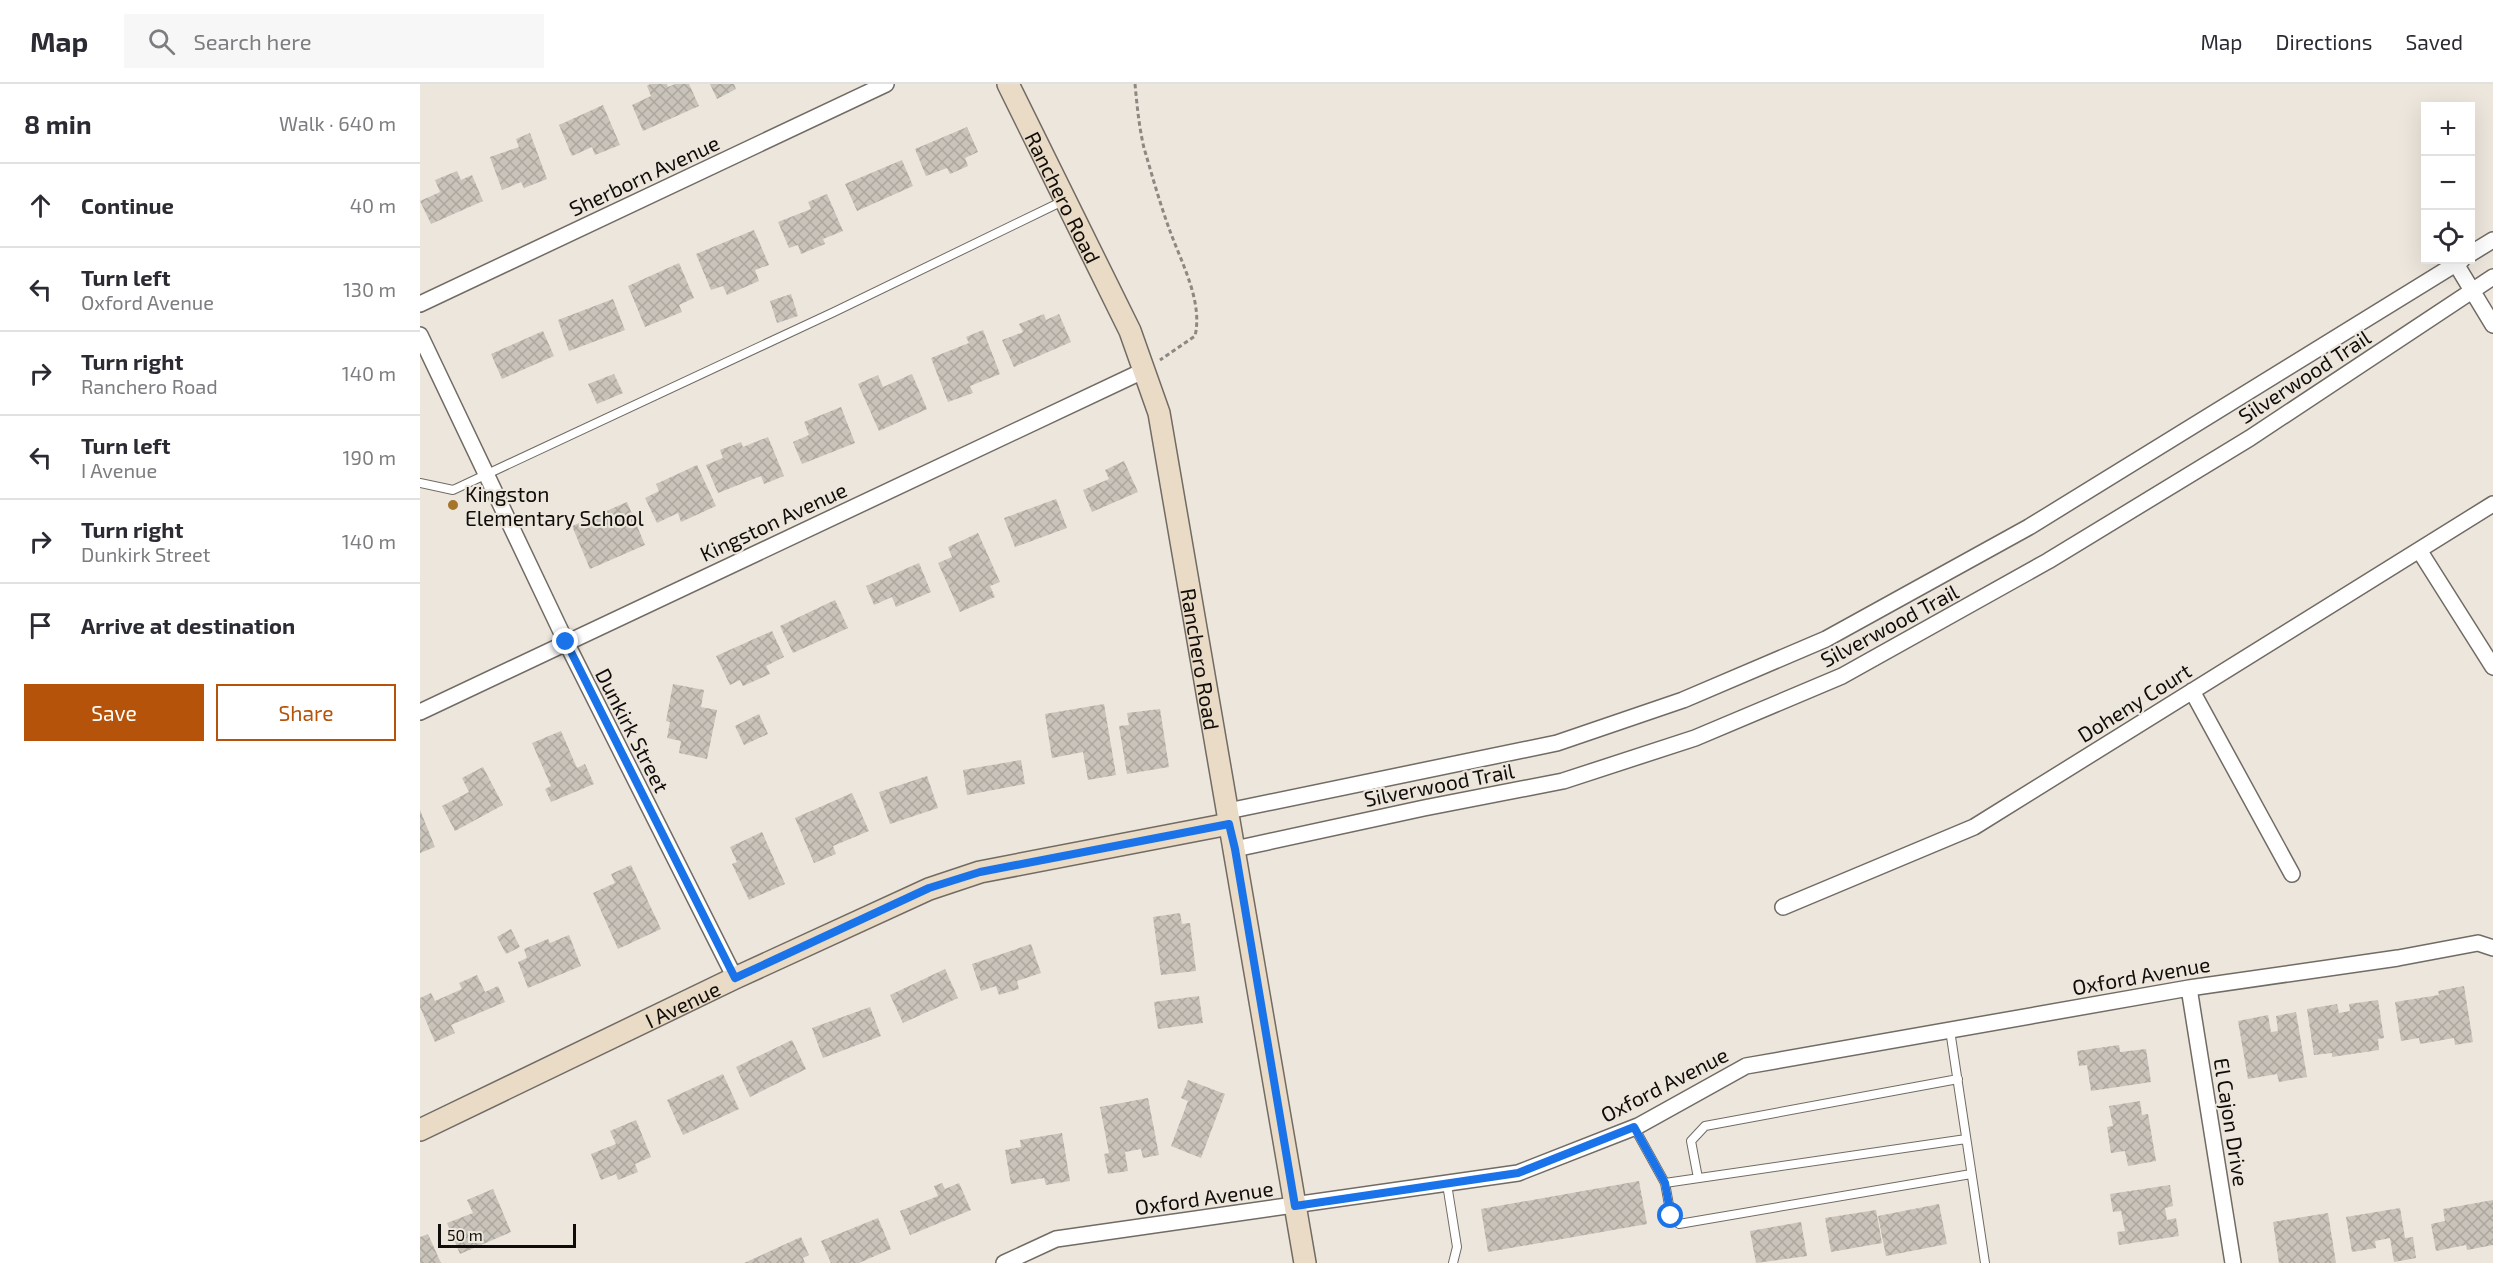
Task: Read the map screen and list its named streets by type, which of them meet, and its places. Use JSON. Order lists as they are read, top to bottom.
{
  "streets": {
    "main road": ["Ranchero Road", "I Avenue"],
    "street": [
      "Sherborn Avenue",
      "Silverwood Trail",
      "Kingston Avenue",
      "Doheny Court",
      "Dunkirk Street",
      "Oxford Avenue",
      "El Cajon Drive"
    ]
  },
  "crossings": [
    ["Ranchero Road", "Silverwood Trail"],
    ["Ranchero Road", "Kingston Avenue"],
    ["Ranchero Road", "Oxford Avenue"],
    ["Ranchero Road", "I Avenue"],
    ["Silverwood Trail", "I Avenue"],
    ["Kingston Avenue", "Dunkirk Street"],
    ["Dunkirk Street", "I Avenue"],
    ["Oxford Avenue", "El Cajon Drive"]
  ],
  "places": ["Kingston Elementary School"],
  "scale_bar": "50 m",
  "page": {
    "header": "Map",
    "search": "Search here",
    "nav": ["Map", "Directions", "Saved"],
    "heading": ["8 min", "Walk · 640 m"],
    "map_buttons": ["+", "−"],
    "list": [
      ["Continue", "40 m"],
      ["Turn left", "Oxford Avenue", "130 m"],
      ["Turn right", "Ranchero Road", "140 m"],
      ["Turn left", "I Avenue", "190 m"],
      ["Turn right", "Dunkirk Street", "140 m"],
      "Arrive at destination"
    ],
    "buttons": ["Save", "Share"],
    "scale": "50 m"
  }
}
